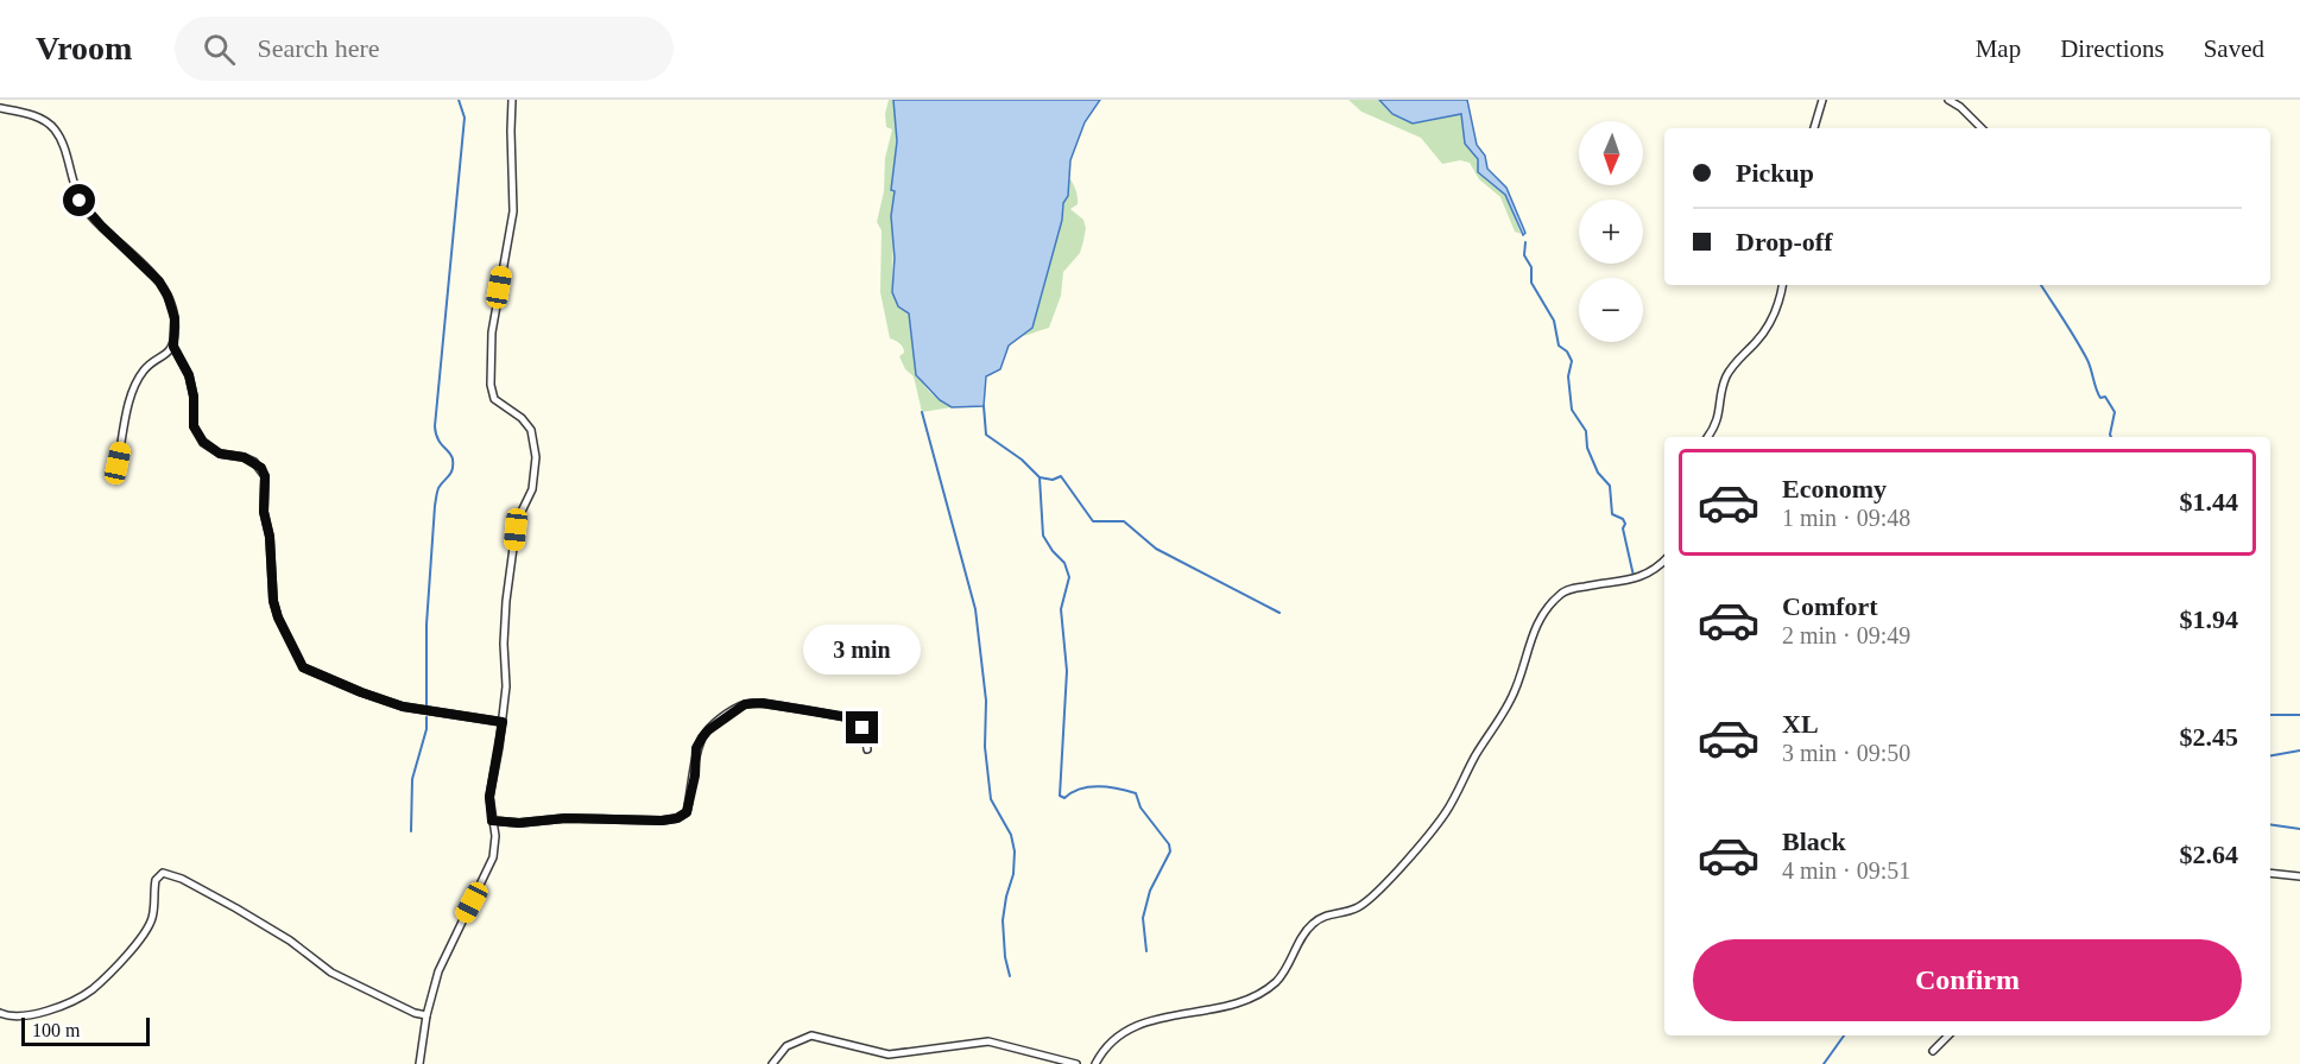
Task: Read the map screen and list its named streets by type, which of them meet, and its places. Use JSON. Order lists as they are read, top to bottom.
{
  "scale_bar": "100 m",
  "north": "bottom",
  "page": {
    "header": "Vroom",
    "search": "Search here",
    "nav": ["Map", "Directions", "Saved"],
    "map_buttons": ["+", "−"],
    "banner": ["Pickup", "Drop-off"],
    "list": [
      {
        "name": "Economy",
        "note": "1 min · 09:48",
        "value": "$1.44"
      },
      {
        "name": "Comfort",
        "note": "2 min · 09:49",
        "value": "$1.94"
      },
      {
        "name": "XL",
        "note": "3 min · 09:50",
        "value": "$2.45"
      },
      {
        "name": "Black",
        "note": "4 min · 09:51",
        "value": "$2.64"
      }
    ],
    "bubble": "3 min",
    "buttons": "Confirm",
    "scale": "100 m"
  }
}
